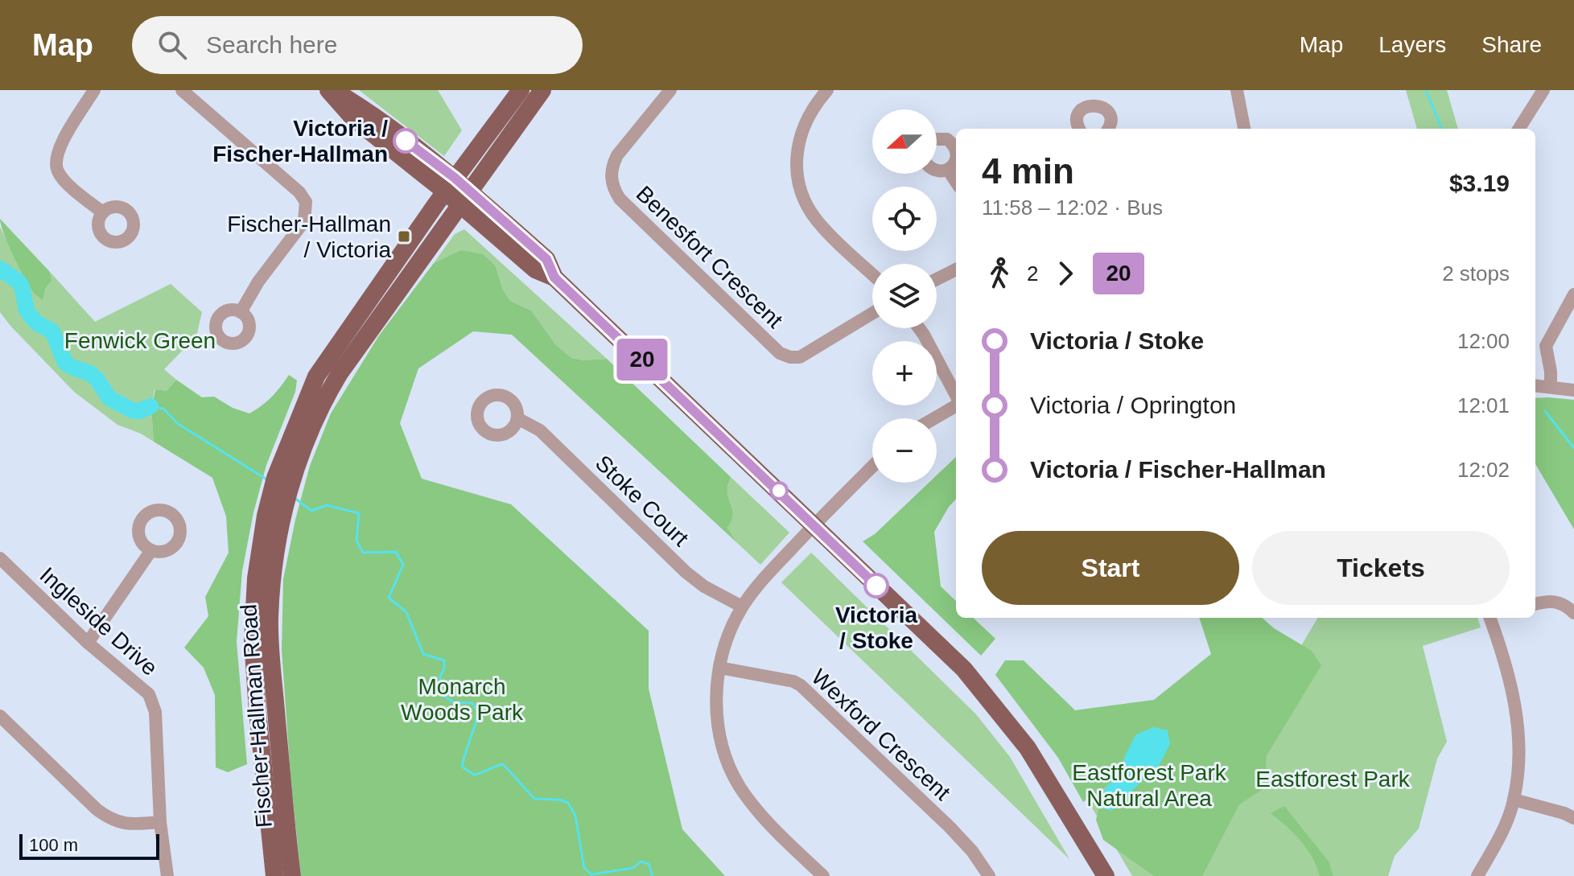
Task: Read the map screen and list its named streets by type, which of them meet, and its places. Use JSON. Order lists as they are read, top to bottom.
{
  "streets": {
    "main road": ["Fischer-Hallman Road"],
    "street": [
      "Benesfort Crescent",
      "Stoke Court",
      "Ingleside Drive",
      "Wexford Crescent"
    ]
  },
  "parks": [
    "Fenwick Green",
    "Monarch Woods Park",
    "Eastforest Park Natural Area",
    "Eastforest Park"
  ],
  "places": {
    "other": ["Victoria / Fischer-Hallman", "Victoria / Stoke"],
    "transit": ["Fischer-Hallman / Victoria"]
  },
  "lines": ["bus line 20"],
  "scale_bar": "100 m",
  "north": "left",
  "page": {
    "header": "Map",
    "search": "Search here",
    "nav": ["Map", "Layers", "Share"],
    "on_map": "20",
    "map_buttons": ["+", "−"],
    "heading": ["4 min", "11:58 – 12:02 · Bus", "$3.19"],
    "legs": ["2", "20", "2 stops"],
    "list": [
      {
        "name": "Victoria / Stoke",
        "value": "12:00"
      },
      {
        "name": "Victoria / Oprington",
        "value": "12:01"
      },
      {
        "name": "Victoria / Fischer-Hallman",
        "value": "12:02"
      }
    ],
    "buttons": ["Start", "Tickets"],
    "scale": "100 m"
  }
}
